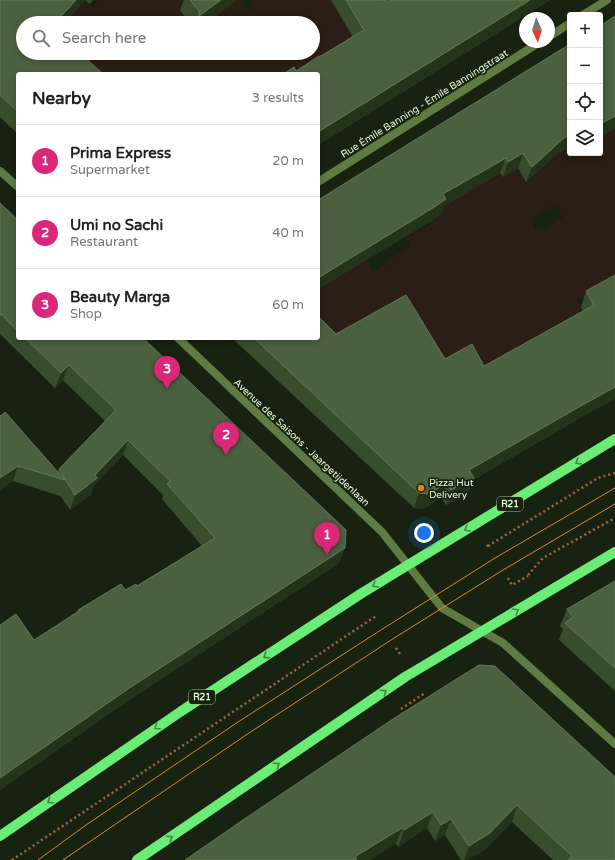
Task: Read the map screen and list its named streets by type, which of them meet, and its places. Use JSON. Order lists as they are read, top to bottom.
{
  "streets": {
    "main road": ["R21"],
    "street": ["Rue Émile Banning - Émile Banningstraat", "Avenue des Saisons - Jaargetijdenlaan"]
  },
  "crossings": [
    ["Avenue des Saisons - Jaargetijdenlaan", "R21"]
  ],
  "places": ["Pizza Hut Delivery"],
  "north": "bottom",
  "page": {
    "map_buttons": ["+", "−"],
    "search": "Search here",
    "heading": ["Nearby", "3 results"],
    "list": [
      {
        "mark": "1",
        "name": "Prima Express",
        "note": "Supermarket",
        "value": "20 m"
      },
      {
        "mark": "2",
        "name": "Umi no Sachi",
        "note": "Restaurant",
        "value": "40 m"
      },
      {
        "mark": "3",
        "name": "Beauty Marga",
        "note": "Shop",
        "value": "60 m"
      }
    ],
    "pins": ["3", "2", "1"]
  }
}
